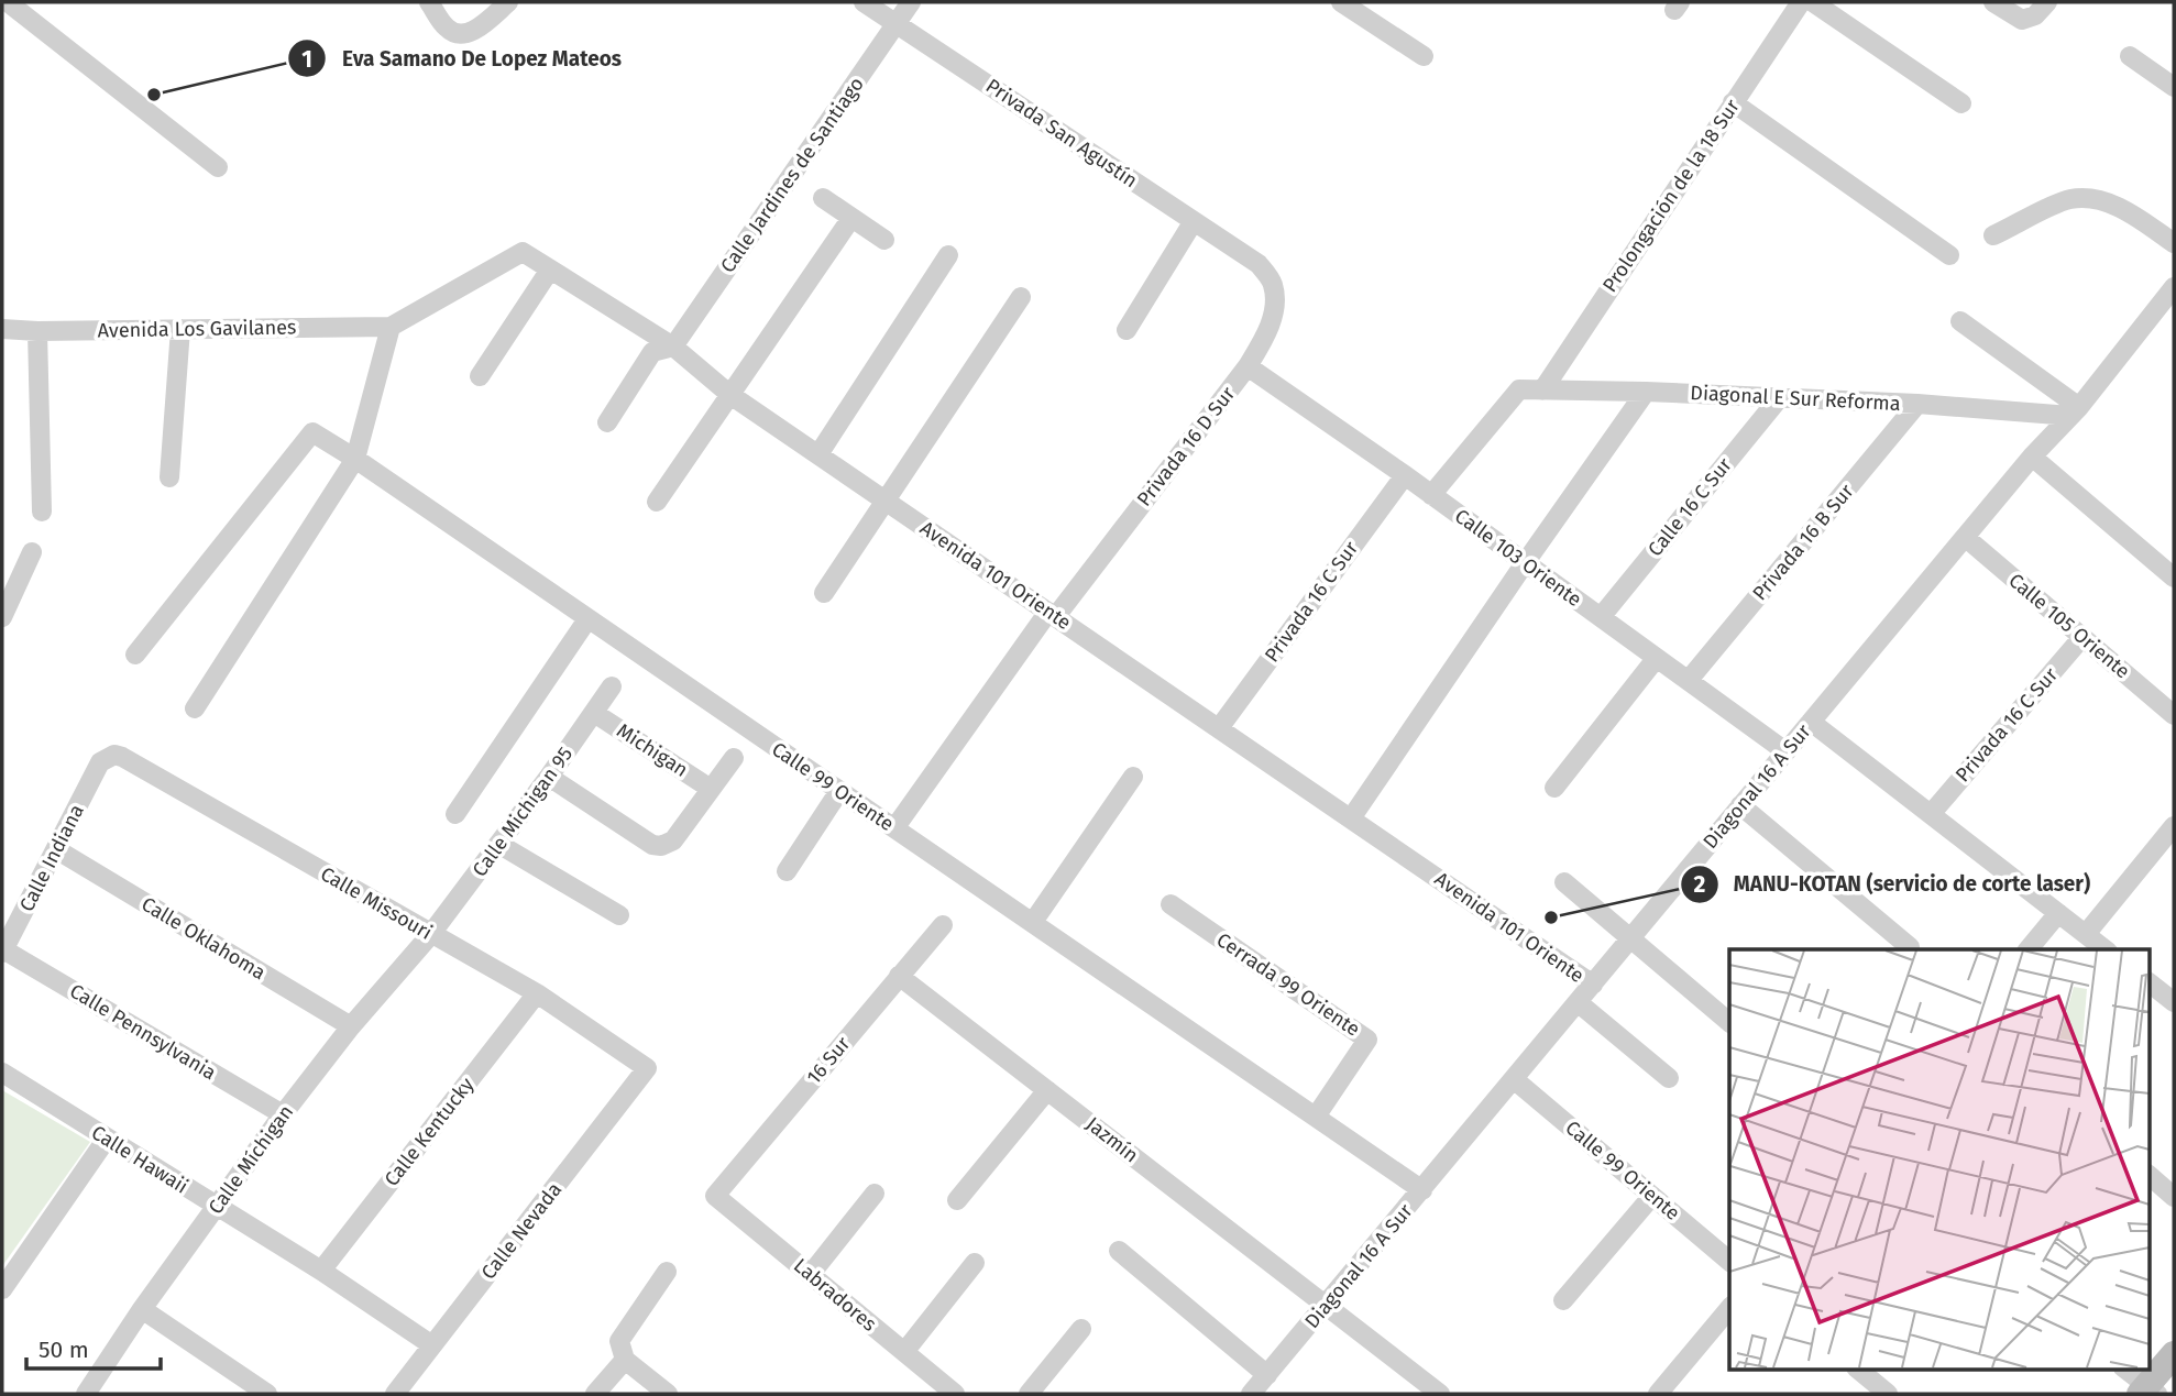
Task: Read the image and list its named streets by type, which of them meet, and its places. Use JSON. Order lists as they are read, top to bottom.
{
  "streets": {
    "street": [
      "Privada San Agustín",
      "Calle Jardines de Santiago",
      "Prolongación de la 18 Sur",
      "Avenida Los Gavilanes",
      "Diagonal E Sur Reforma",
      "Privada 16 D Sur",
      "Calle 16 C Sur",
      "Privada 16 B Sur",
      "Calle 103 Oriente",
      "Avenida 101 Oriente",
      "Privada 16 C Sur",
      "Calle 105 Oriente",
      "Michigan",
      "Calle 99 Oriente",
      "Diagonal 16 A Sur",
      "Calle Michigan 95",
      "Calle Indiana",
      "Calle Missouri",
      "Calle Oklahoma",
      "Cerrada 99 Oriente",
      "Calle Pennsylvania",
      "16 Sur",
      "Calle Kentucky",
      "Jazmín",
      "Calle Hawaii",
      "Calle Míchigan",
      "Calle Nevada",
      "Labradores"
    ]
  },
  "crossings": [
    ["Privada San Agustín", "Calle Jardines de Santiago"],
    ["Privada San Agustín", "Privada 16 D Sur"],
    ["Calle Jardines de Santiago", "Avenida 101 Oriente"],
    ["Prolongación de la 18 Sur", "Diagonal E Sur Reforma"],
    ["Avenida Los Gavilanes", "Avenida 101 Oriente"],
    ["Diagonal E Sur Reforma", "Calle 16 C Sur"],
    ["Diagonal E Sur Reforma", "Privada 16 B Sur"],
    ["Diagonal E Sur Reforma", "Calle 103 Oriente"],
    ["Diagonal E Sur Reforma", "Diagonal 16 A Sur"],
    ["Privada 16 D Sur", "Calle 103 Oriente"],
    ["Privada 16 D Sur", "Avenida 101 Oriente"],
    ["Privada 16 D Sur", "Calle 99 Oriente"],
    ["Calle 16 C Sur", "Calle 103 Oriente"],
    ["Privada 16 B Sur", "Calle 103 Oriente"],
    ["Calle 103 Oriente", "Privada 16 C Sur"],
    ["Calle 103 Oriente", "Diagonal 16 A Sur"],
    ["Avenida 101 Oriente", "Privada 16 C Sur"],
    ["Avenida 101 Oriente", "Diagonal 16 A Sur"],
    ["Privada 16 C Sur", "Calle 105 Oriente"],
    ["Calle 105 Oriente", "Diagonal 16 A Sur"],
    ["Michigan", "Calle Michigan 95"],
    ["Calle 99 Oriente", "Diagonal 16 A Sur"],
    ["Calle 99 Oriente", "Cerrada 99 Oriente"],
    ["Diagonal 16 A Sur", "Jazmín"],
    ["Calle Michigan 95", "Calle Missouri"],
    ["Calle Michigan 95", "Calle Míchigan"],
    ["Calle Indiana", "Calle Missouri"],
    ["Calle Indiana", "Calle Oklahoma"],
    ["Calle Indiana", "Calle Pennsylvania"],
    ["Calle Missouri", "Calle Kentucky"],
    ["Calle Missouri", "Calle Míchigan"],
    ["Calle Missouri", "Calle Nevada"],
    ["Calle Oklahoma", "Calle Míchigan"],
    ["Calle Pennsylvania", "Calle Míchigan"],
    ["16 Sur", "Jazmín"],
    ["16 Sur", "Labradores"],
    ["Calle Kentucky", "Calle Hawaii"],
    ["Calle Hawaii", "Calle Míchigan"],
    ["Calle Hawaii", "Calle Nevada"]
  ],
  "places": ["Eva Samano De Lopez Mateos", "MANU-KOTAN (servicio de corte laser)"],
  "scale_bar": "50 m"
}
